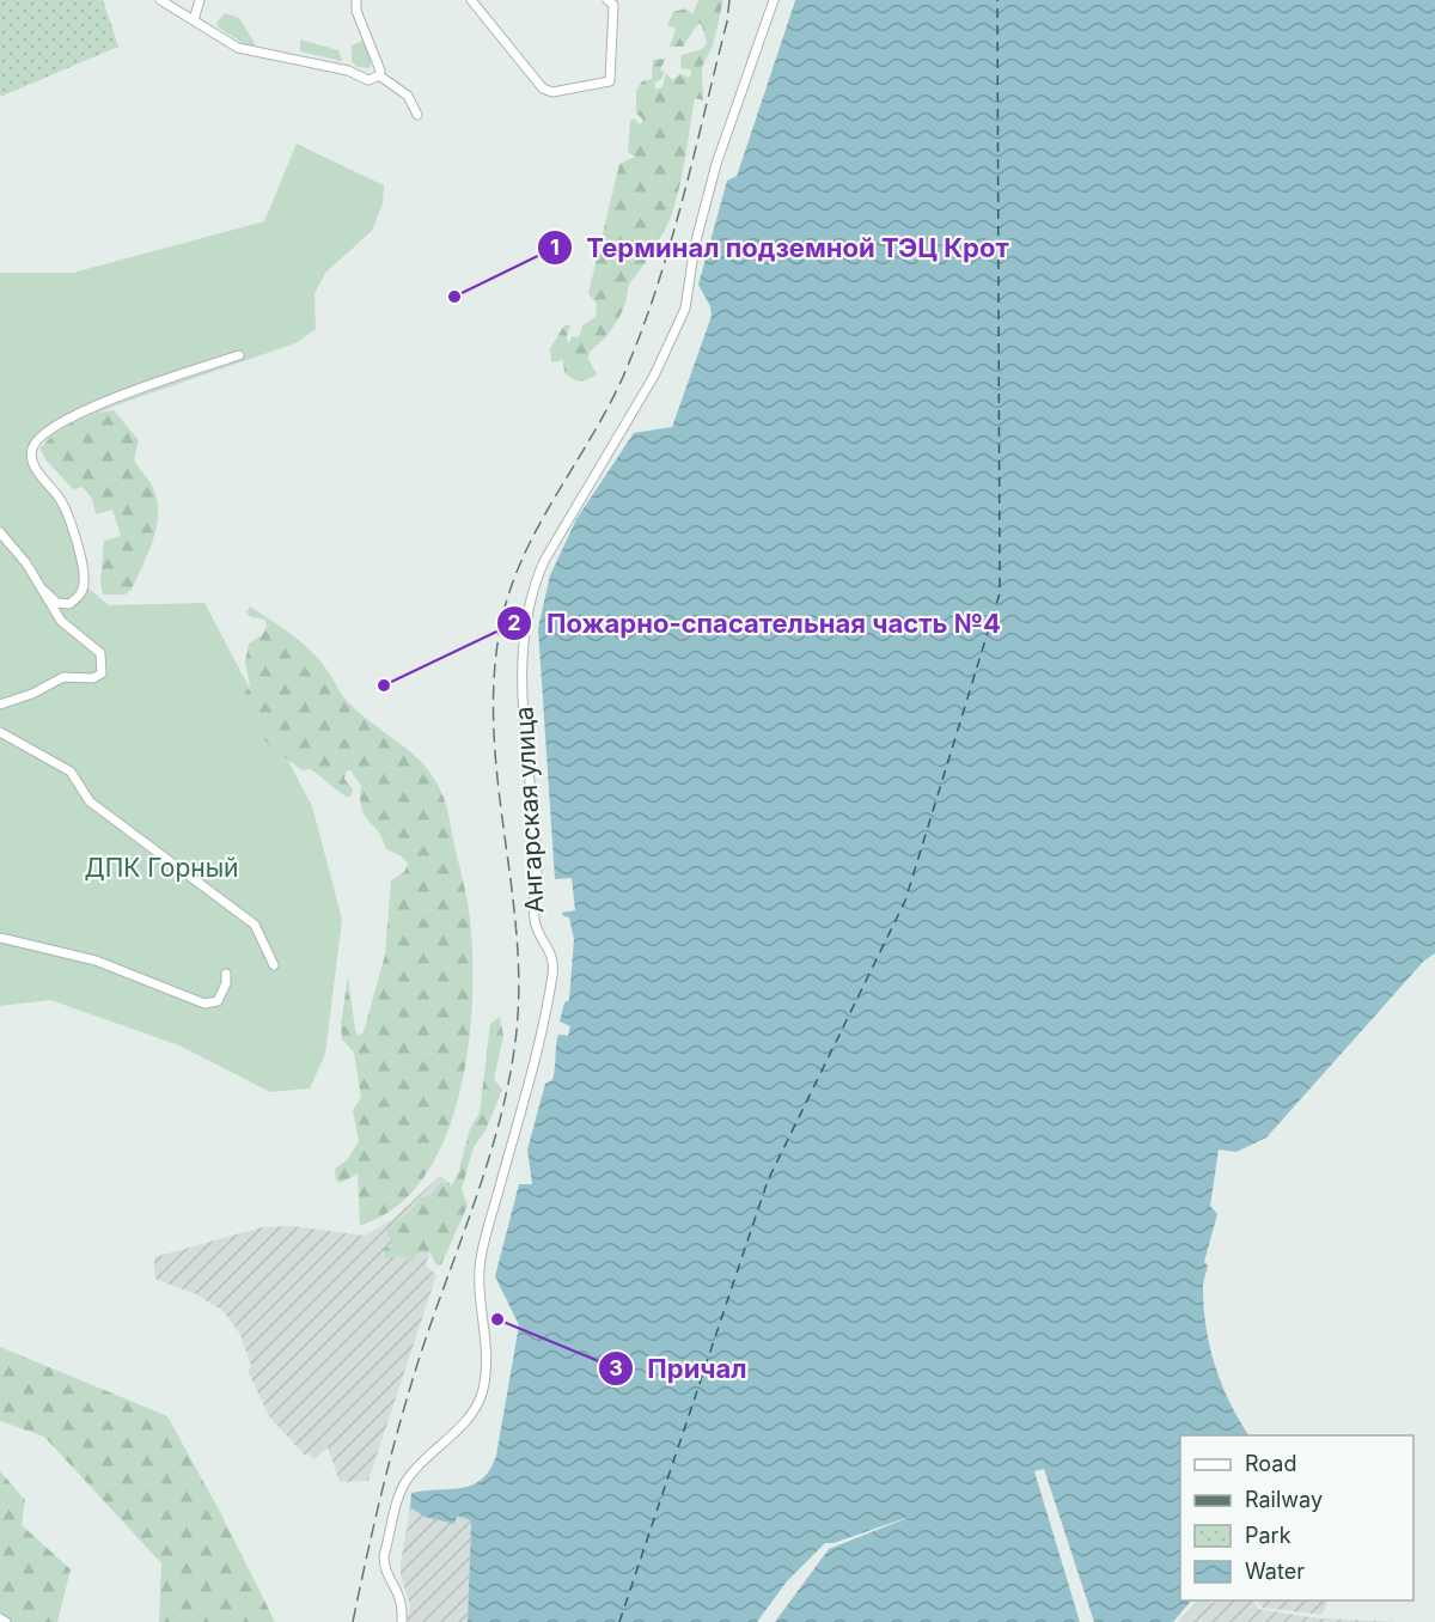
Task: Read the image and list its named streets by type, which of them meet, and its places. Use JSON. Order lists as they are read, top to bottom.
{
  "streets": {
    "street": ["Ангарская улица"]
  },
  "parks": ["ДПК Горный"],
  "places": ["Терминал подземной ТЭЦ Крот", "Пожарно-спасательная часть №4", "Причал"],
  "legend": [
    "Road",
    "Railway",
    "Park",
    "Water"
  ]
}
